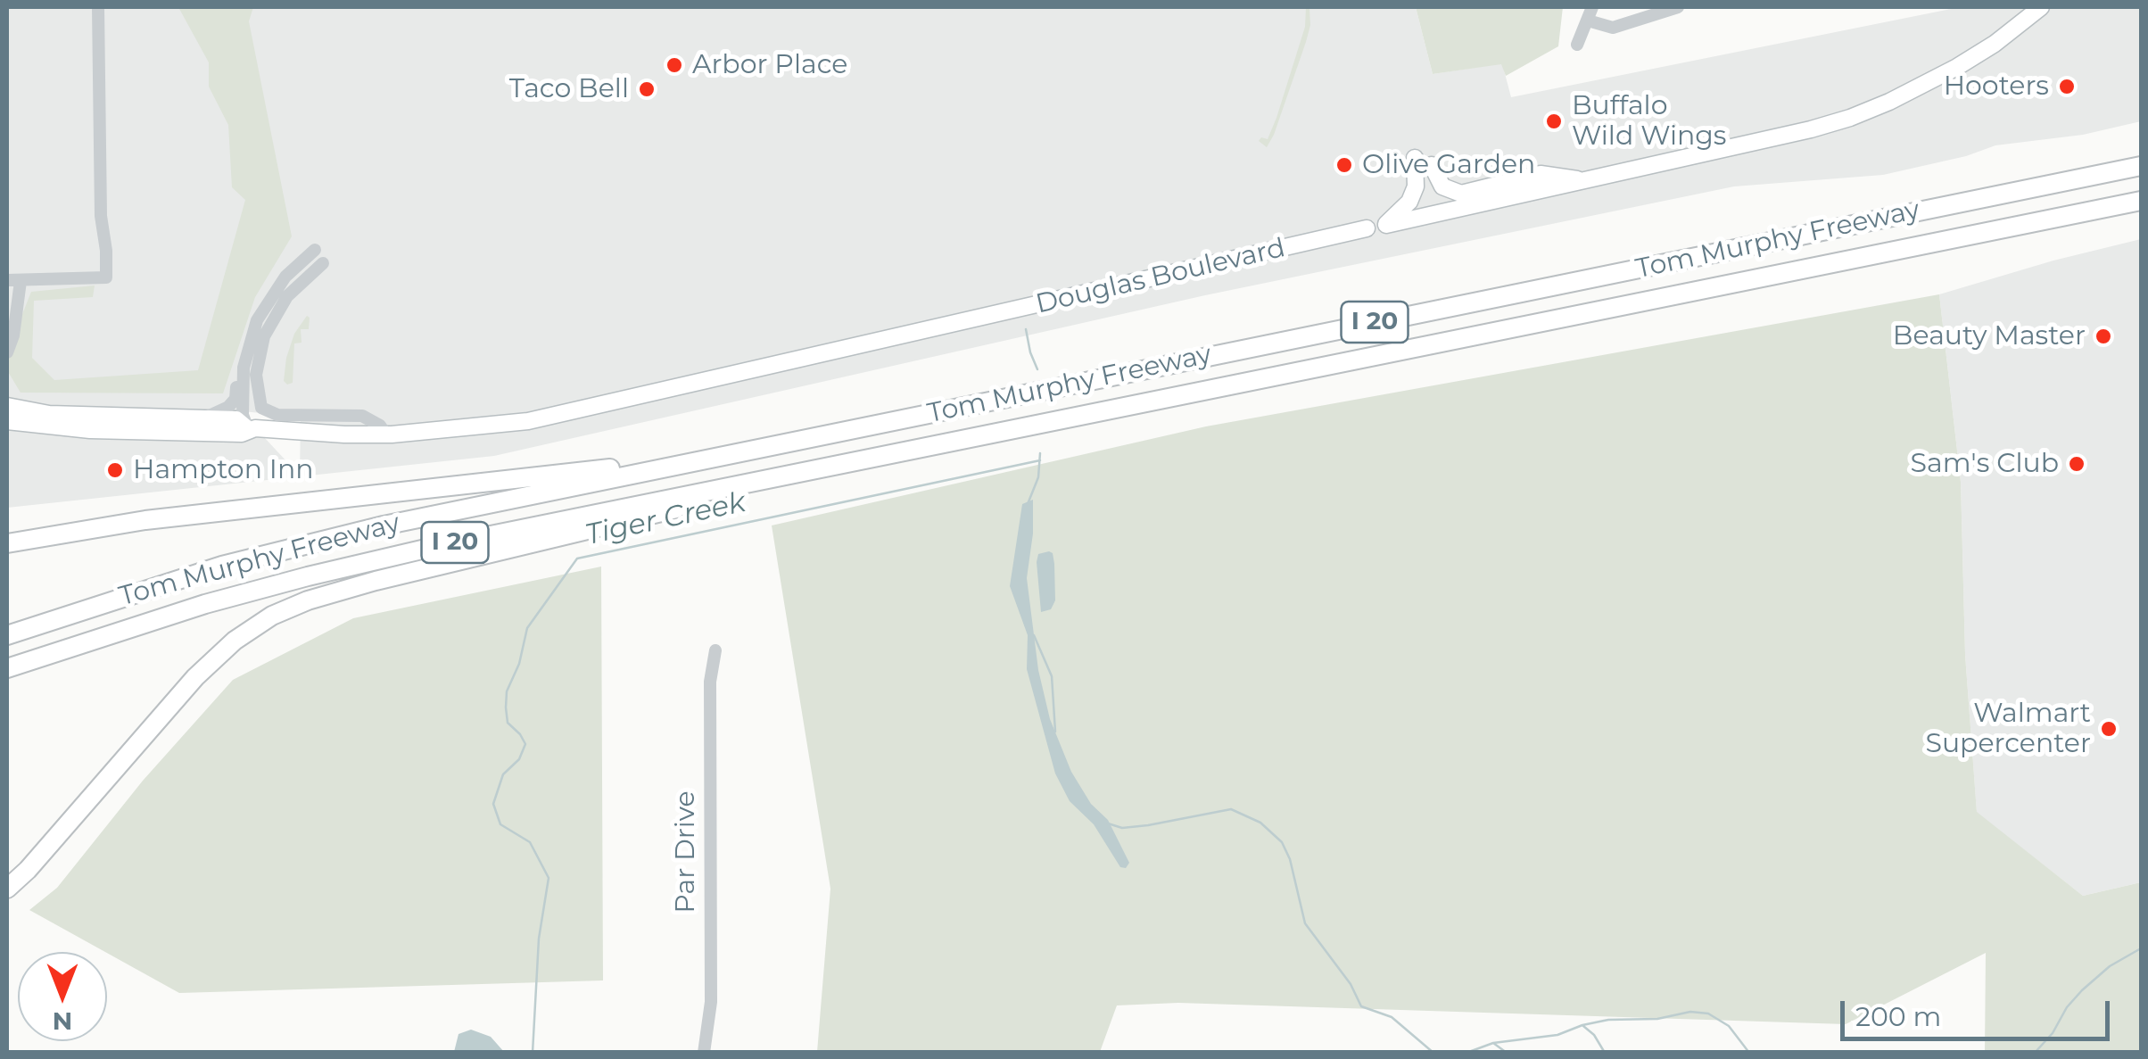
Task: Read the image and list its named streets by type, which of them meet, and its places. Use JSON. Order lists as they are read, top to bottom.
{
  "streets": {
    "highway": ["Tom Murphy Freeway", "I 20"],
    "main road": ["Douglas Boulevard"],
    "street": ["Par Drive"]
  },
  "water": ["Tiger Creek"],
  "places": [
    "Arbor Place",
    "Hooters",
    "Taco Bell",
    "Buffalo Wild Wings",
    "Olive Garden",
    "Beauty Master",
    "Sam's Club",
    "Hampton Inn",
    "Walmart Supercenter"
  ],
  "scale_bar": "200 m",
  "north": "bottom"
}
